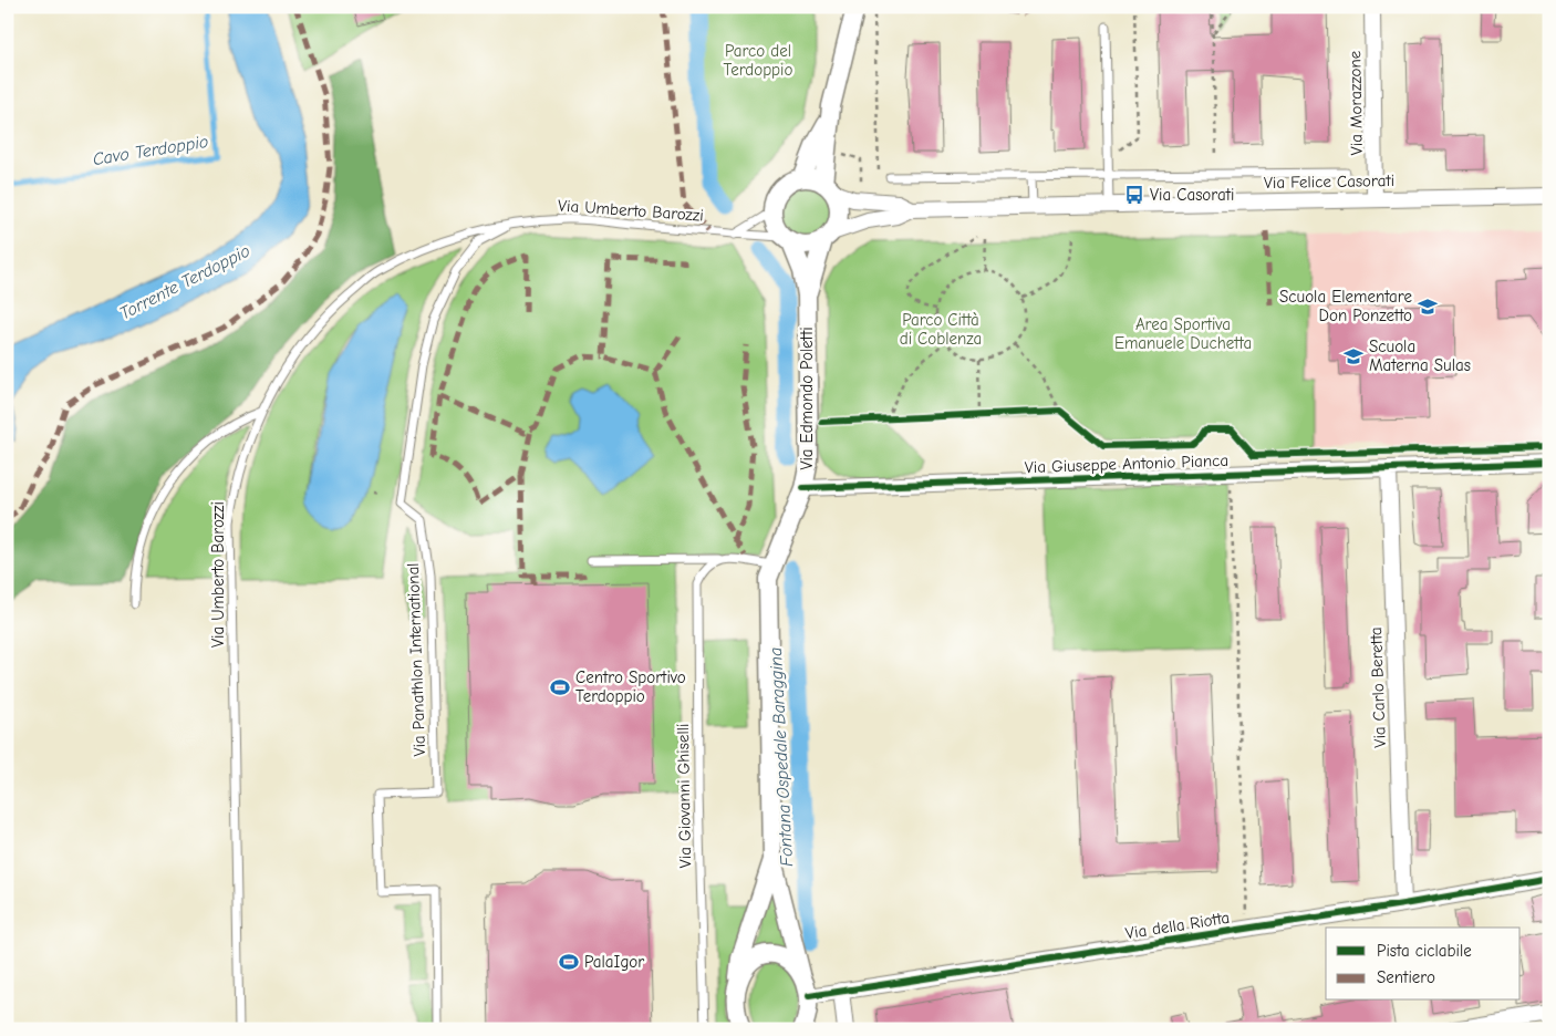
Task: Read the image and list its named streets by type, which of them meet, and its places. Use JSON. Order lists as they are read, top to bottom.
{
  "streets": {
    "street": [
      "Via Morazzone",
      "Via Felice Casorati",
      "Via Edmondo Poletti",
      "Via Giuseppe Antonio Pianca",
      "Via Carlo Beretta",
      "Via della Riotta"
    ],
    "lane": ["Via Umberto Barozzi", "Via Panathlon International", "Via Giovanni Ghiselli"]
  },
  "crossings": [
    ["Via Morazzone", "Via Felice Casorati"],
    ["Via Umberto Barozzi", "Via Edmondo Poletti"],
    ["Via Umberto Barozzi", "Via Panathlon International"],
    ["Via Edmondo Poletti", "Via Giuseppe Antonio Pianca"],
    ["Via Edmondo Poletti", "Via della Riotta"],
    ["Via Giuseppe Antonio Pianca", "Via Carlo Beretta"],
    ["Via Carlo Beretta", "Via della Riotta"]
  ],
  "water": ["Cavo Terdoppio", "Torrente Terdoppio", "Fontana Ospedale Baraggina"],
  "parks": ["Parco del Terdoppio", "Parco Città di Coblenza", "Area Sportiva Emanuele Duchetta"],
  "places": {
    "bus stop": ["Via Casorati"],
    "school or university": ["Scuola Elementare Don Ponzetto", "Scuola Materna Sulas"],
    "sports": ["Centro Sportivo Terdoppio", "PalaIgor"]
  },
  "legend": ["Pista ciclabile", "Sentiero"]
}
